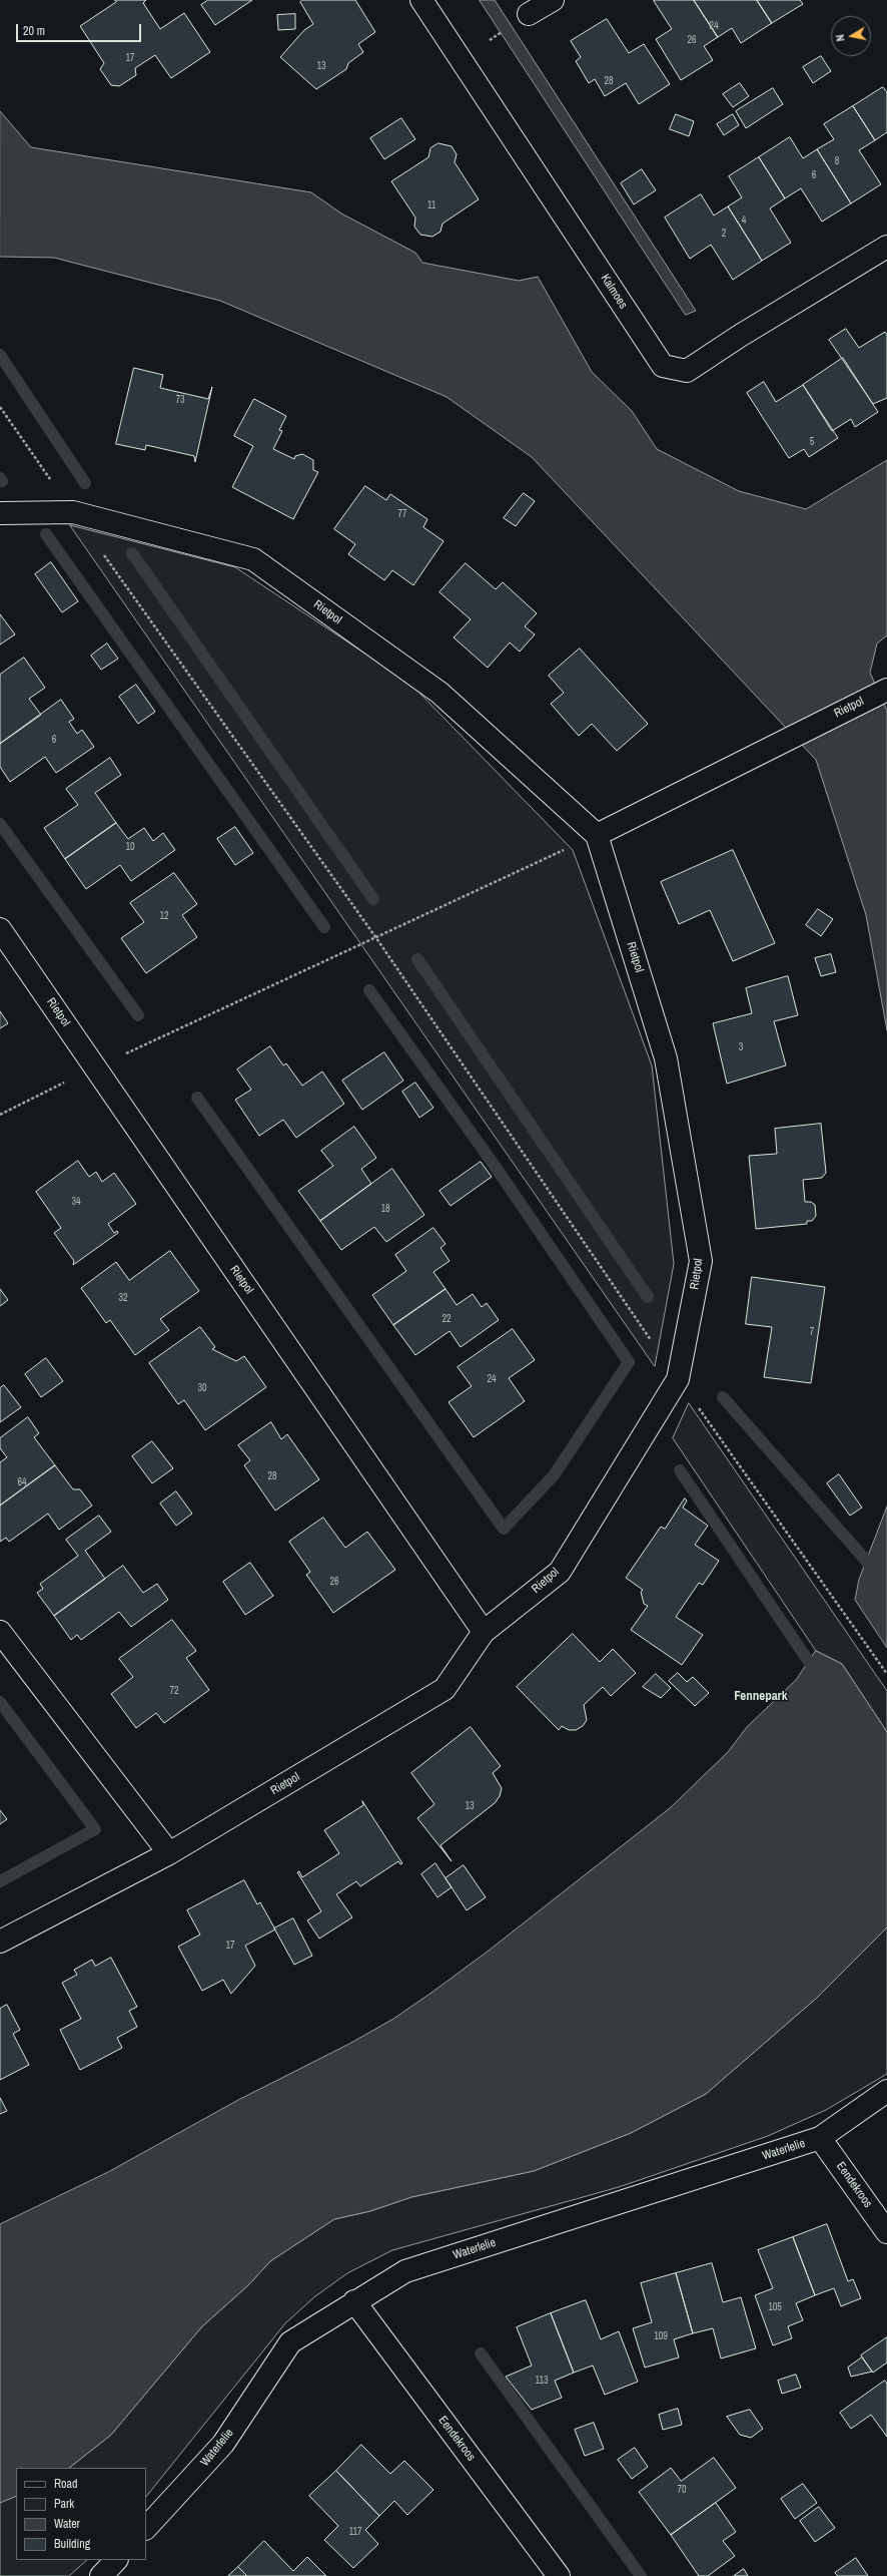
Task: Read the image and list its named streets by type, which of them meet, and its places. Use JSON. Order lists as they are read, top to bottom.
{
  "streets": {
    "street": [
      "Kalmoes",
      "Rietpol",
      "Waterlelie",
      "Eendekroos"
    ]
  },
  "crossings": [
    ["Waterlelie", "Eendekroos"]
  ],
  "districts": ["Fennepark"],
  "house_numbers": [
    "24",
    "26",
    "17",
    "13",
    "28",
    "8",
    "6",
    "11",
    "4",
    "2",
    "73",
    "5",
    "77",
    "6",
    "10",
    "12",
    "3",
    "34",
    "18",
    "32",
    "22",
    "7",
    "24",
    "30",
    "28",
    "64",
    "26",
    "72",
    "13",
    "17",
    "105",
    "109",
    "113",
    "70",
    "117"
  ],
  "legend": [
    "Road",
    "Park",
    "Water",
    "Building"
  ],
  "scale_bar": "20 m",
  "north": "left"
}
